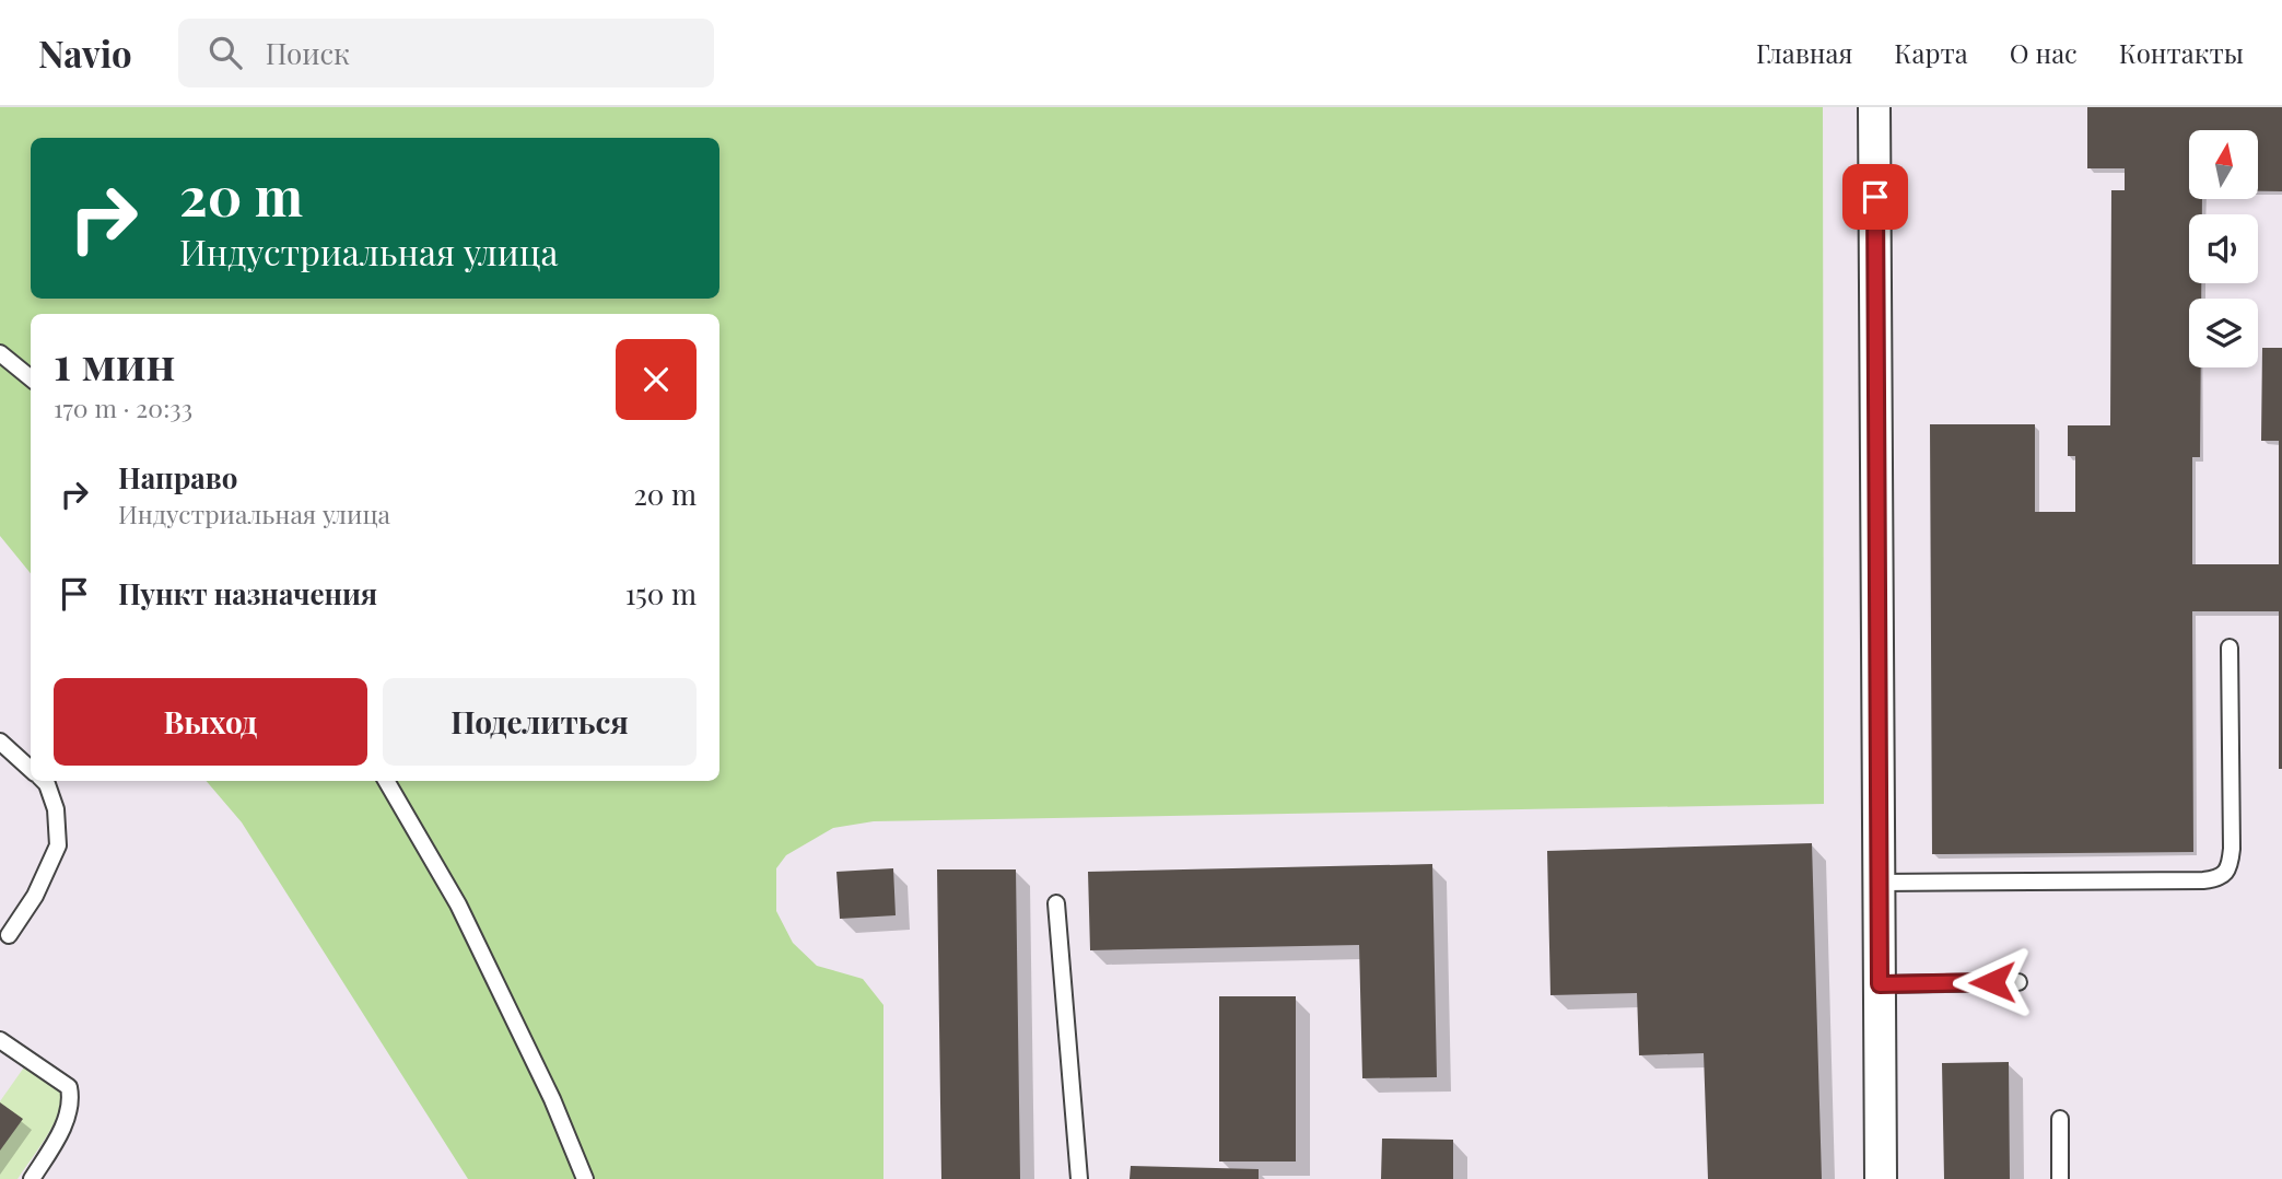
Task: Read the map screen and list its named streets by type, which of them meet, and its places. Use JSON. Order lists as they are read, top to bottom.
{
  "north": "top",
  "page": {
    "header": "Navio",
    "search": "Поиск",
    "nav": [
      "Главная",
      "Карта",
      "О нас",
      "Контакты"
    ],
    "turn": ["20 m", "Индустриальная улица"],
    "heading": ["1 мин", "170 m · 20:33"],
    "list": [
      {
        "name": "Направо",
        "note": "Индустриальная улица",
        "value": "20 m"
      },
      {
        "name": "Пункт назначения",
        "value": "150 m"
      }
    ],
    "buttons": ["Выход", "Поделиться"]
  }
}
